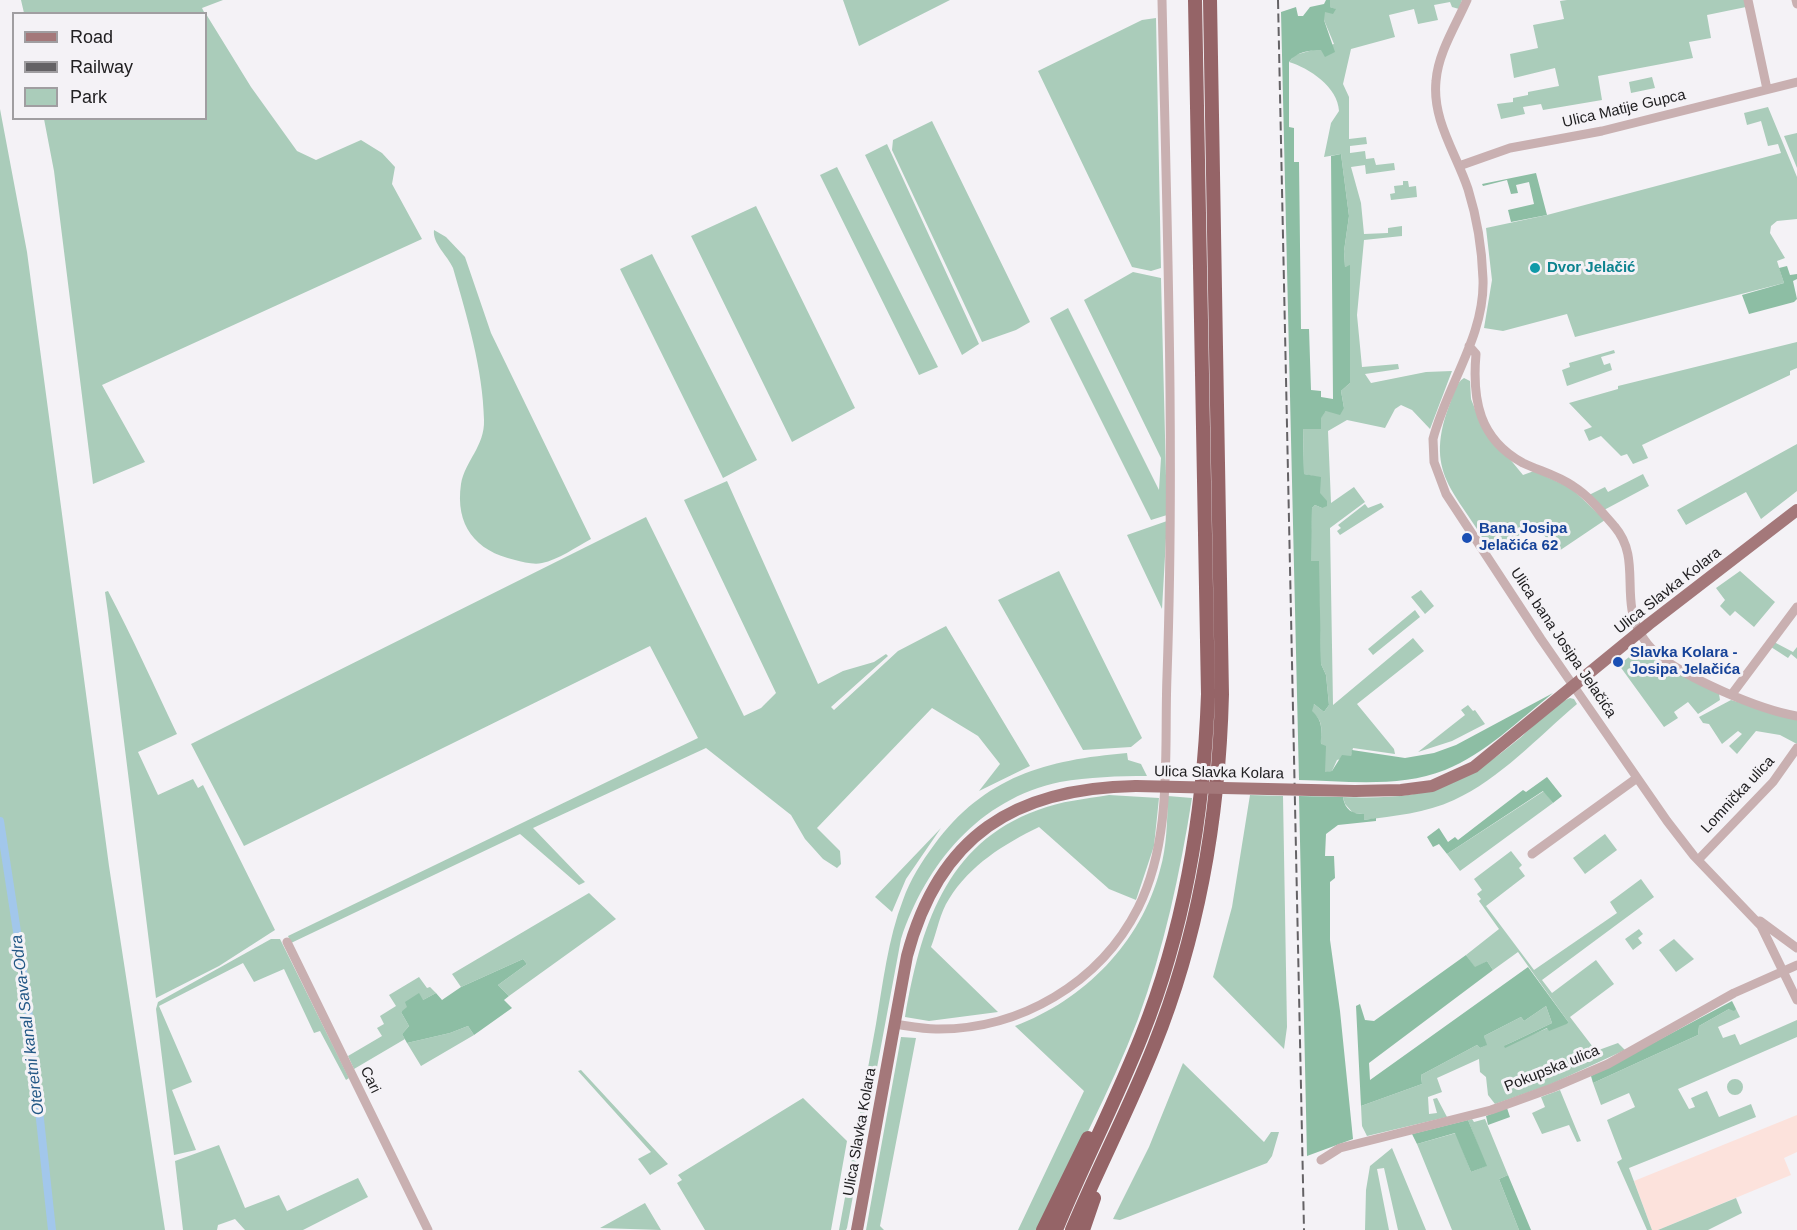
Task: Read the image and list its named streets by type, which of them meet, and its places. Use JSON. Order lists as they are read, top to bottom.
{
  "streets": {
    "main road": ["Ulica Slavka Kolara"],
    "street": [
      "Ulica Matije Gupca",
      "Ulica bana Josipa Jelačića",
      "Lomnička ulica",
      "Pokupska ulica",
      "Cari"
    ]
  },
  "crossings": [
    ["Ulica Matije Gupca", "Ulica bana Josipa Jelačića"],
    ["Ulica Slavka Kolara", "Ulica bana Josipa Jelačića"],
    ["Ulica bana Josipa Jelačića", "Lomnička ulica"],
    ["Ulica bana Josipa Jelačića", "Pokupska ulica"]
  ],
  "water": ["Oteretni kanal Sava-Odra"],
  "places": ["Dvor Jelačić", "Bana Josipa Jelačića 62", "Slavka Kolara - Josipa Jelačića"],
  "legend": ["Road", "Railway", "Park"]
}
